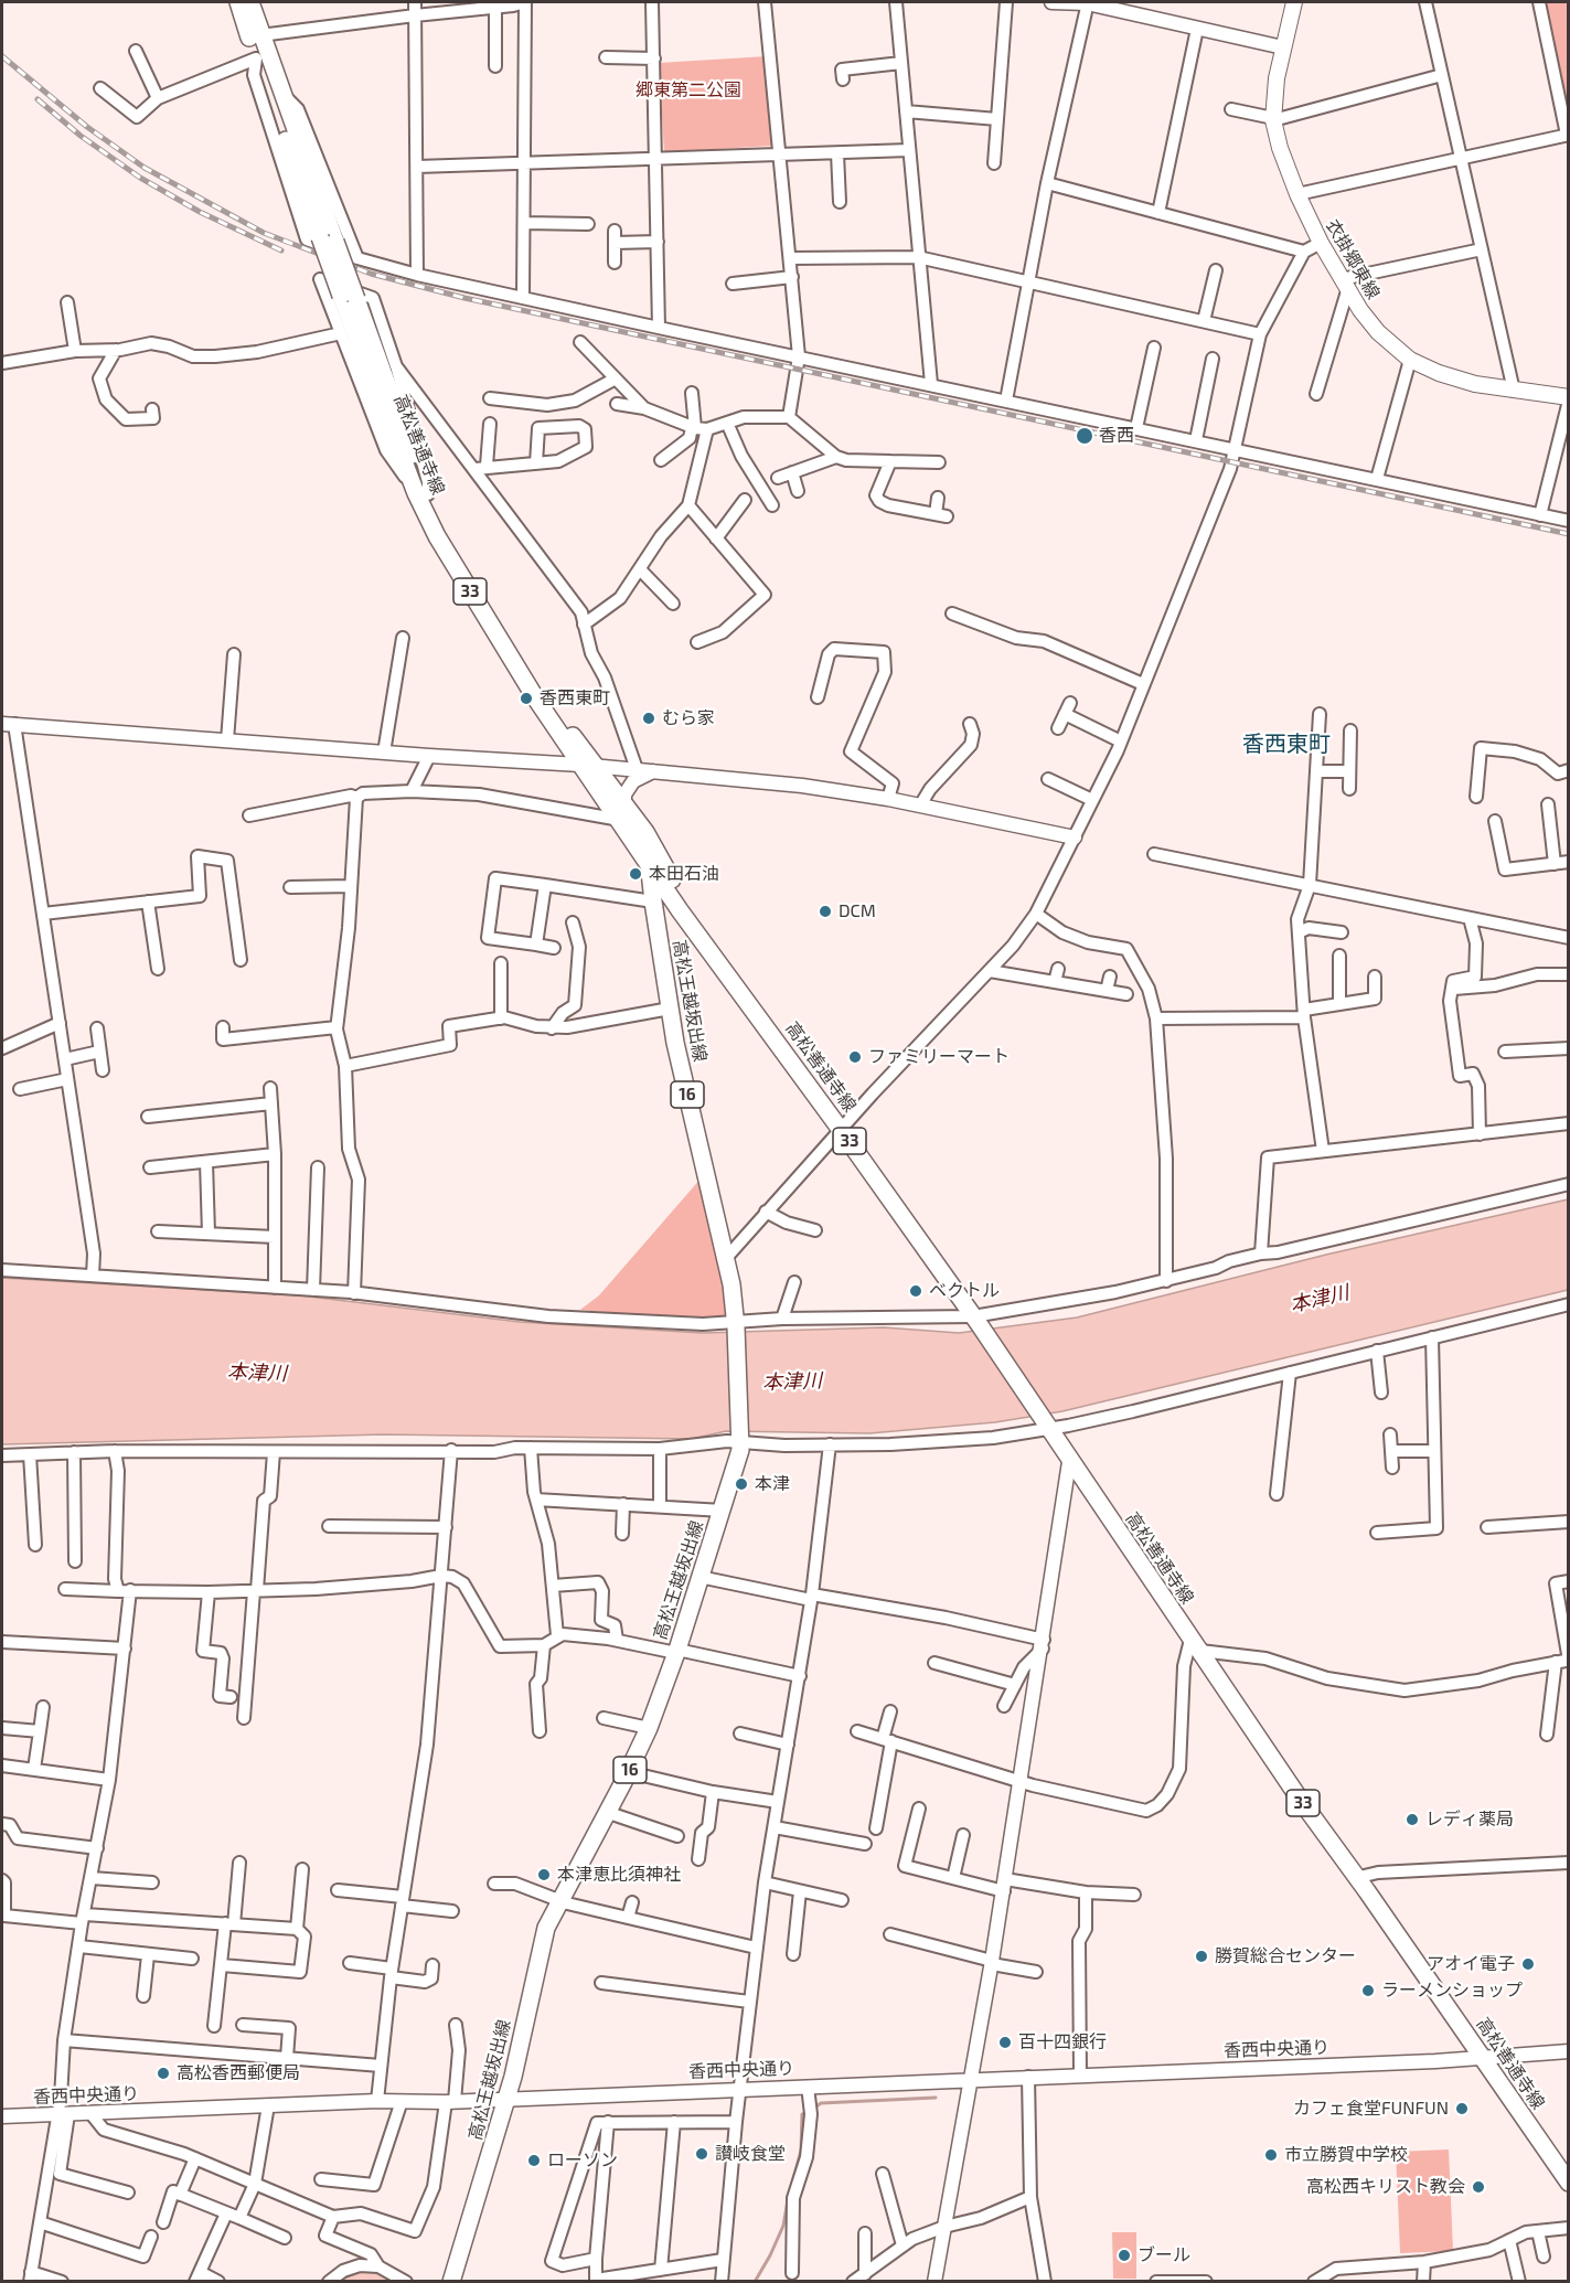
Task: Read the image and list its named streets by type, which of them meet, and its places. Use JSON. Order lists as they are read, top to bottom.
{
  "streets": {
    "main road": [
      "衣掛郷東線",
      "高松善通寺線",
      "33",
      "高松王越坂出線",
      "16"
    ],
    "street": ["香西中央通り"]
  },
  "crossings": [
    ["高松善通寺線", "高松王越坂出線"],
    ["高松善通寺線", "香西中央通り"],
    ["高松王越坂出線", "香西中央通り"]
  ],
  "districts": ["香西東町"],
  "water": ["本津川"],
  "parks": ["郷東第二公園"],
  "places": [
    "香西",
    "香西東町",
    "むら家",
    "本田石油",
    "DCM",
    "ファミリーマート",
    "ベクトル",
    "本津",
    "レディ薬局",
    "本津恵比須神社",
    "勝賀総合センター",
    "アオイ電子",
    "ラーメンショップ",
    "百十四銀行",
    "高松香西郵便局",
    "カフェ食堂FUNFUN",
    "讃岐食堂",
    "市立勝賀中学校",
    "ローソン",
    "高松西キリスト教会",
    "ブール"
  ]
}
